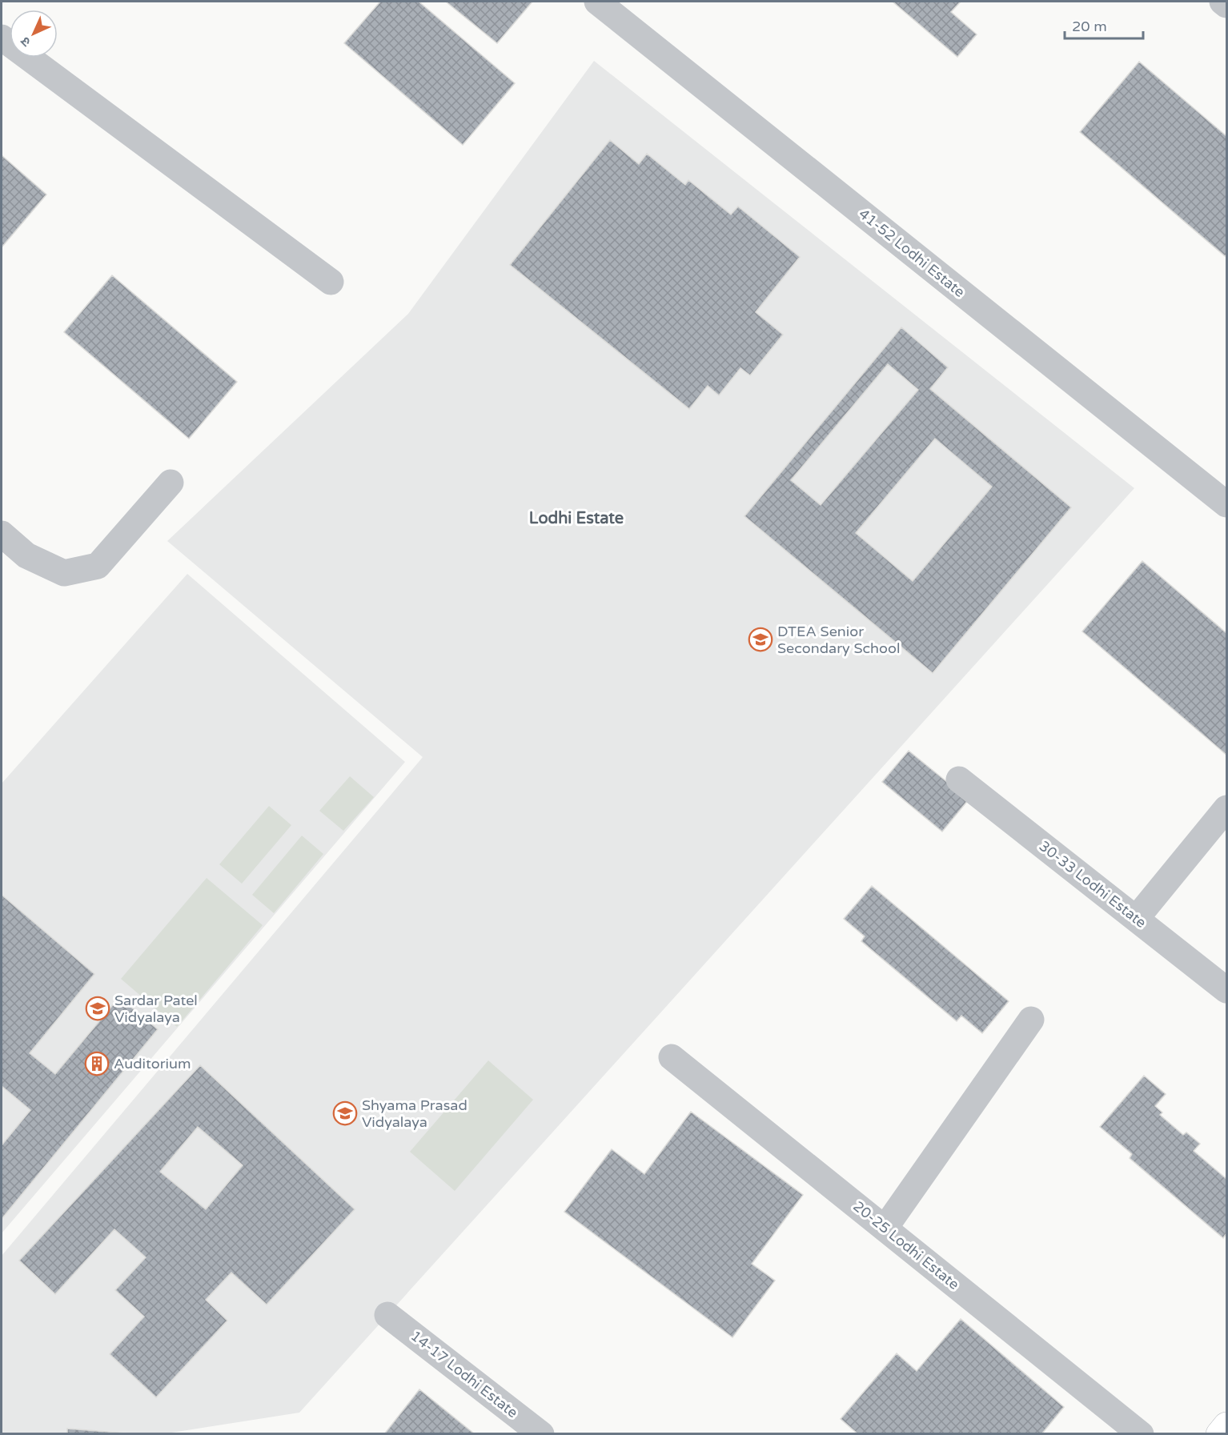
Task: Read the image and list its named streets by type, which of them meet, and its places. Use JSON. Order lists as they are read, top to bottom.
{
  "streets": {
    "street": [
      "41-52 Lodhi Estate",
      "30-33 Lodhi Estate",
      "20-25 Lodhi Estate",
      "14-17 Lodhi Estate"
    ]
  },
  "districts": ["Lodhi Estate"],
  "places": {
    "school or university": ["DTEA Senior Secondary School", "Sardar Patel Vidyalaya", "Shyama Prasad Vidyalaya"],
    "building": ["Auditorium"]
  },
  "scale_bar": "20 m",
  "north": "bottom left"
}
